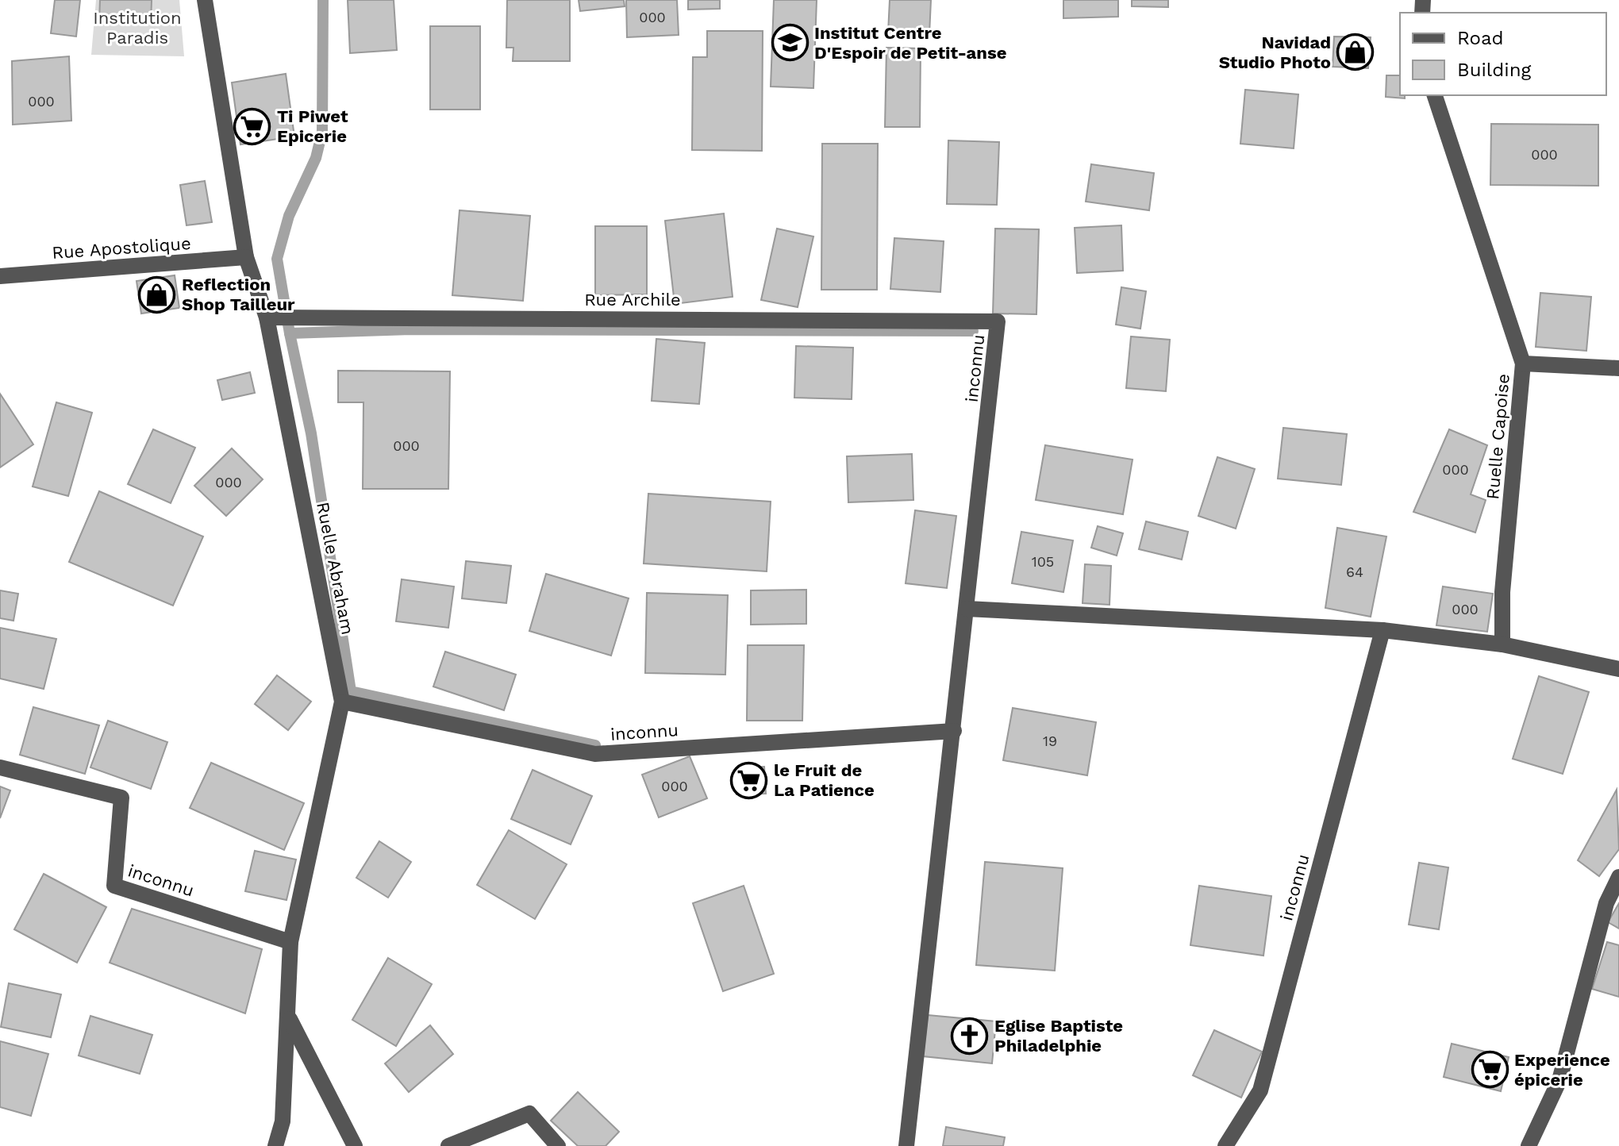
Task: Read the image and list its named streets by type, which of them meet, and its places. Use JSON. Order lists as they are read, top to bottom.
{
  "streets": {
    "street": [
      "Rue Apostolique",
      "Rue Archile",
      "inconnu",
      "Ruelle Capoise",
      "Ruelle Abraham"
    ]
  },
  "crossings": [
    ["Rue Apostolique", "Ruelle Abraham"],
    ["Rue Archile", "inconnu"],
    ["Rue Archile", "Ruelle Abraham"],
    ["inconnu", "Ruelle Abraham"]
  ],
  "parks": ["Institution Paradis"],
  "places": {
    "school or university": ["Institut Centre D'Espoir de Petit-anse"],
    "shop": ["Navidad Studio Photo", "Reflection Shop Tailleur"],
    "supermarket": ["Ti Piwet Epicerie", "le Fruit de La Patience", "Experience épicerie"],
    "church": ["Eglise Baptiste Philadelphie"]
  },
  "house_numbers": [
    "000",
    "000",
    "000",
    "000",
    "000",
    "000",
    "105",
    "64",
    "000",
    "19",
    "000"
  ],
  "legend": ["Road", "Building"]
}
